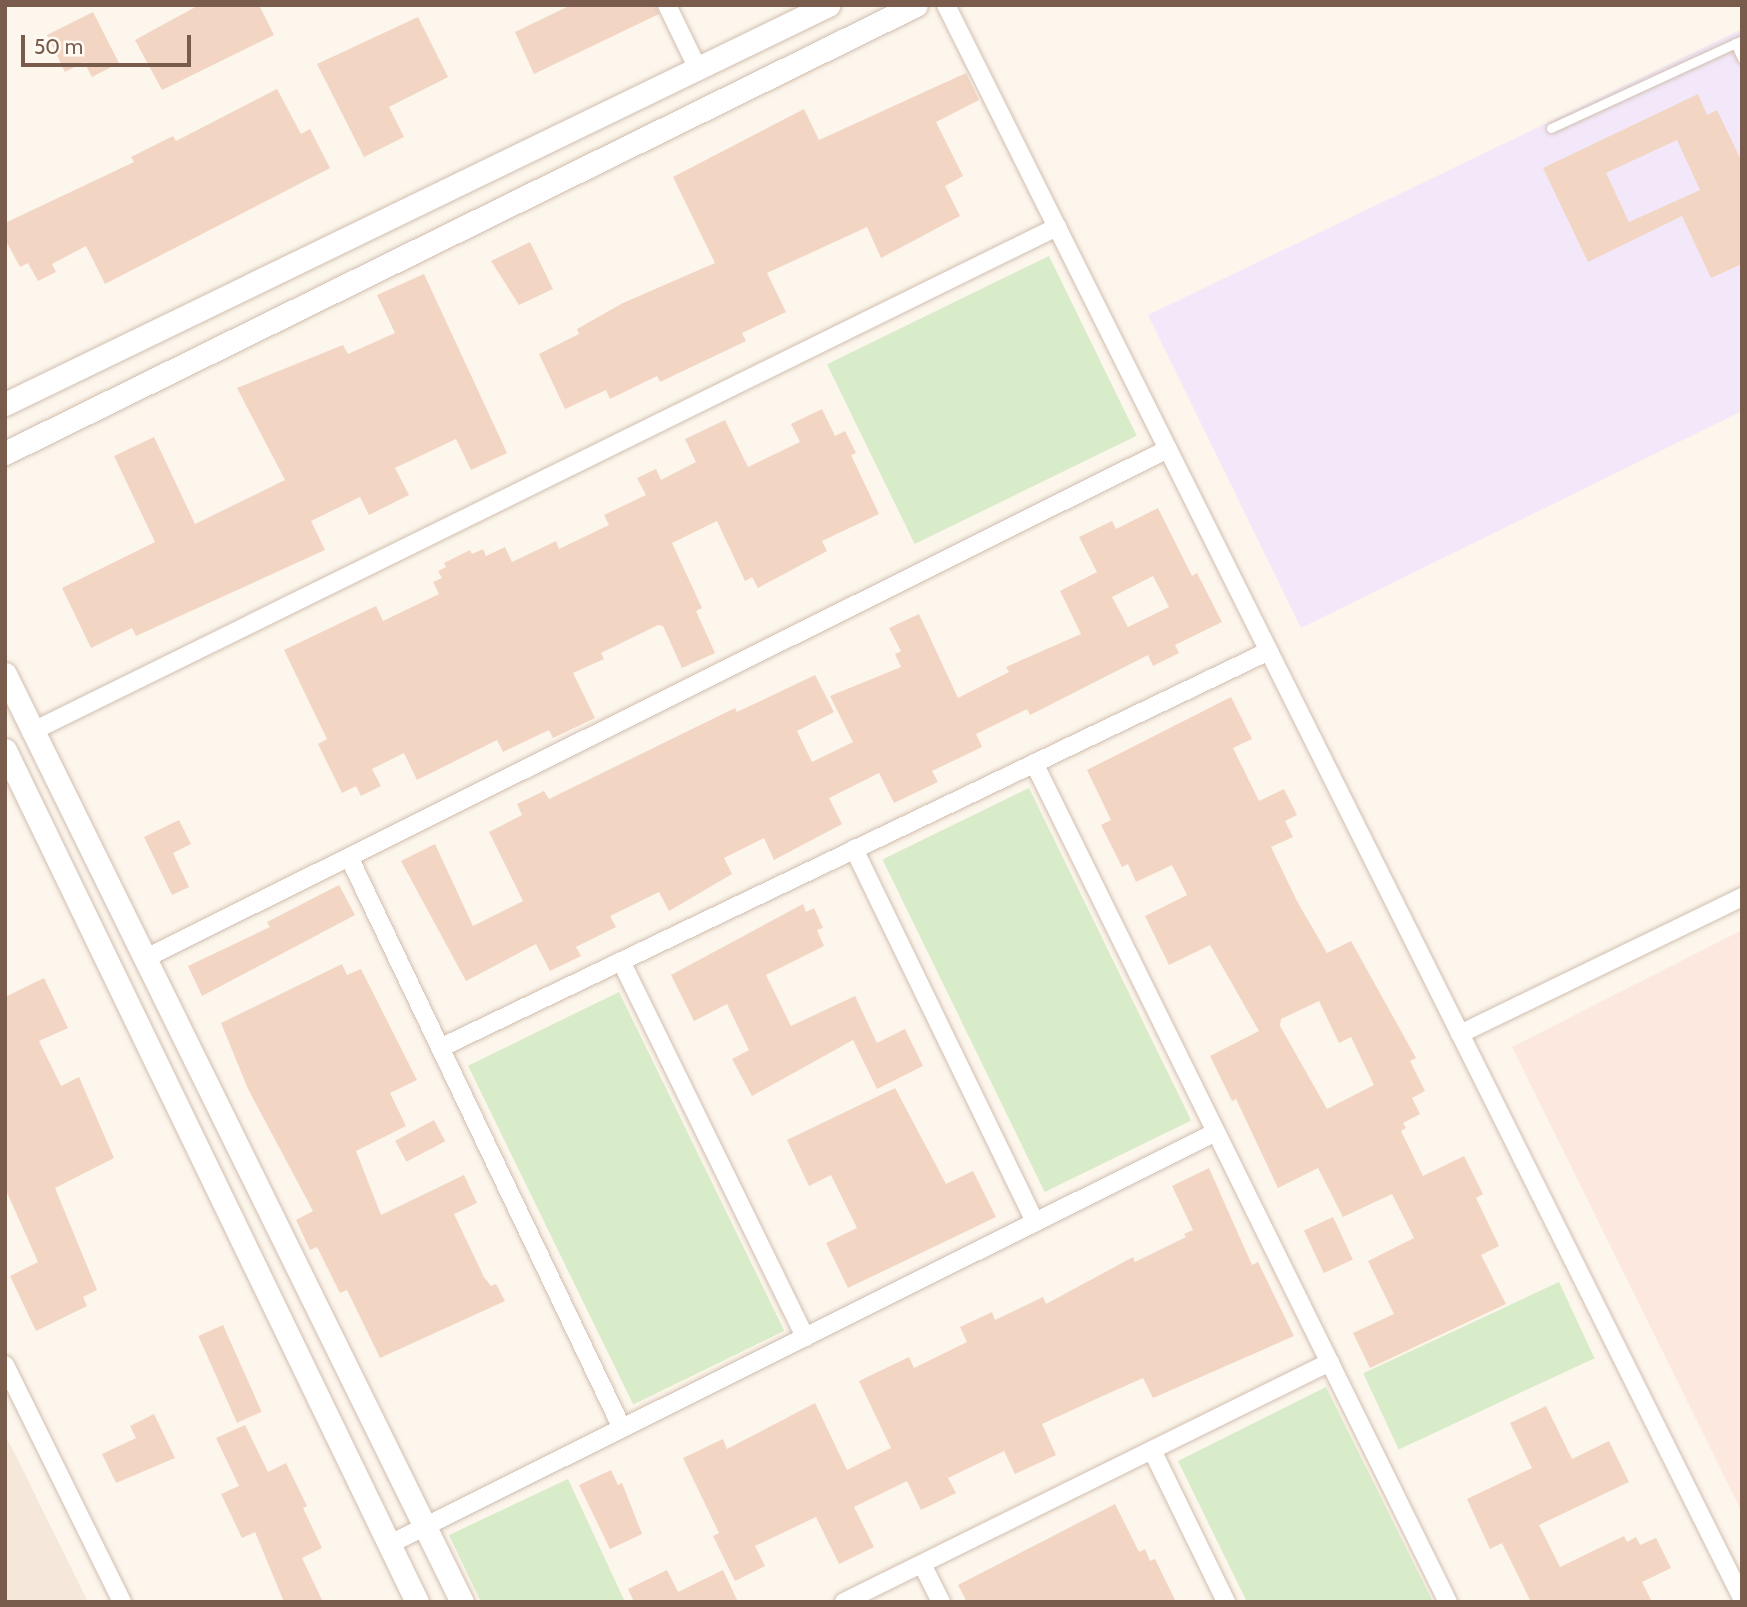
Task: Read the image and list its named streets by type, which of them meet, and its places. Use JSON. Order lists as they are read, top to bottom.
{
  "scale_bar": "50 m"
}
